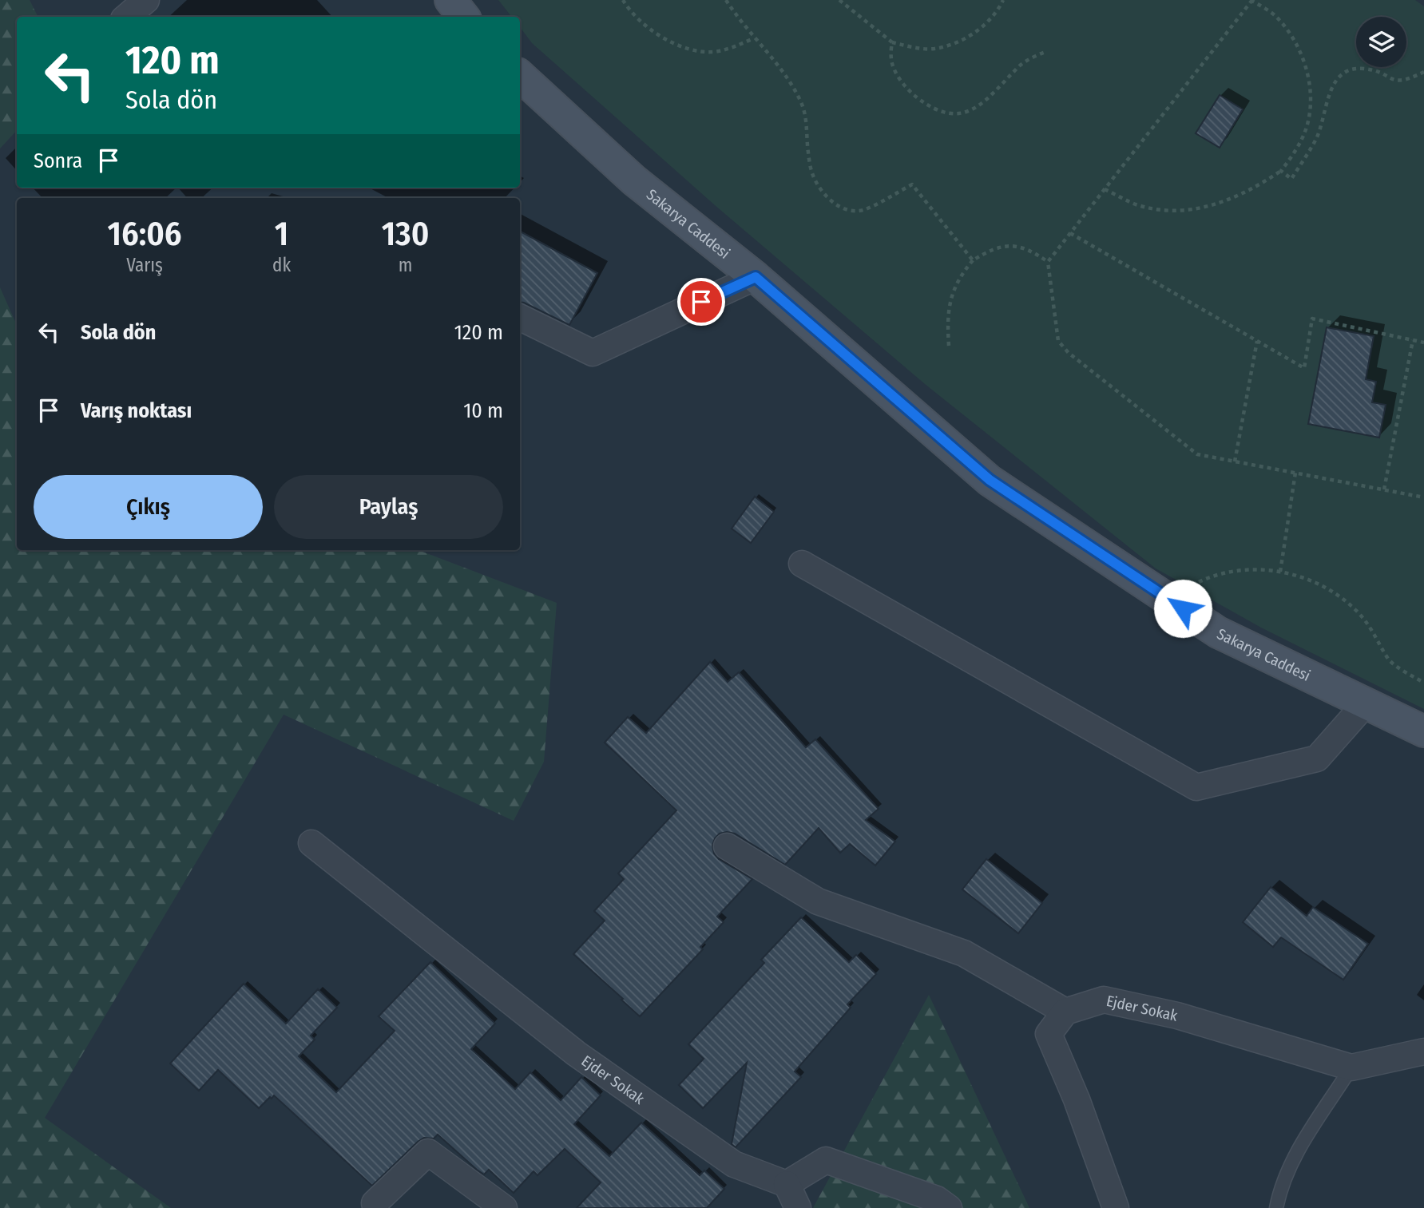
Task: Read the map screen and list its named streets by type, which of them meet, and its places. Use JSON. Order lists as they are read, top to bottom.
{
  "streets": {
    "main road": ["Sakarya Caddesi"],
    "street": ["Ejder Sokak"]
  },
  "page": {
    "turn": ["120 m", "Sola dön"],
    "then": "Sonra",
    "eta": [
      "16:06",
      "Varış",
      "1",
      "dk",
      "130",
      "m"
    ],
    "list": [
      {
        "name": "Sola dön",
        "value": "120 m"
      },
      {
        "name": "Varış noktası",
        "value": "10 m"
      }
    ],
    "buttons": ["Çıkış", "Paylaş"]
  }
}
